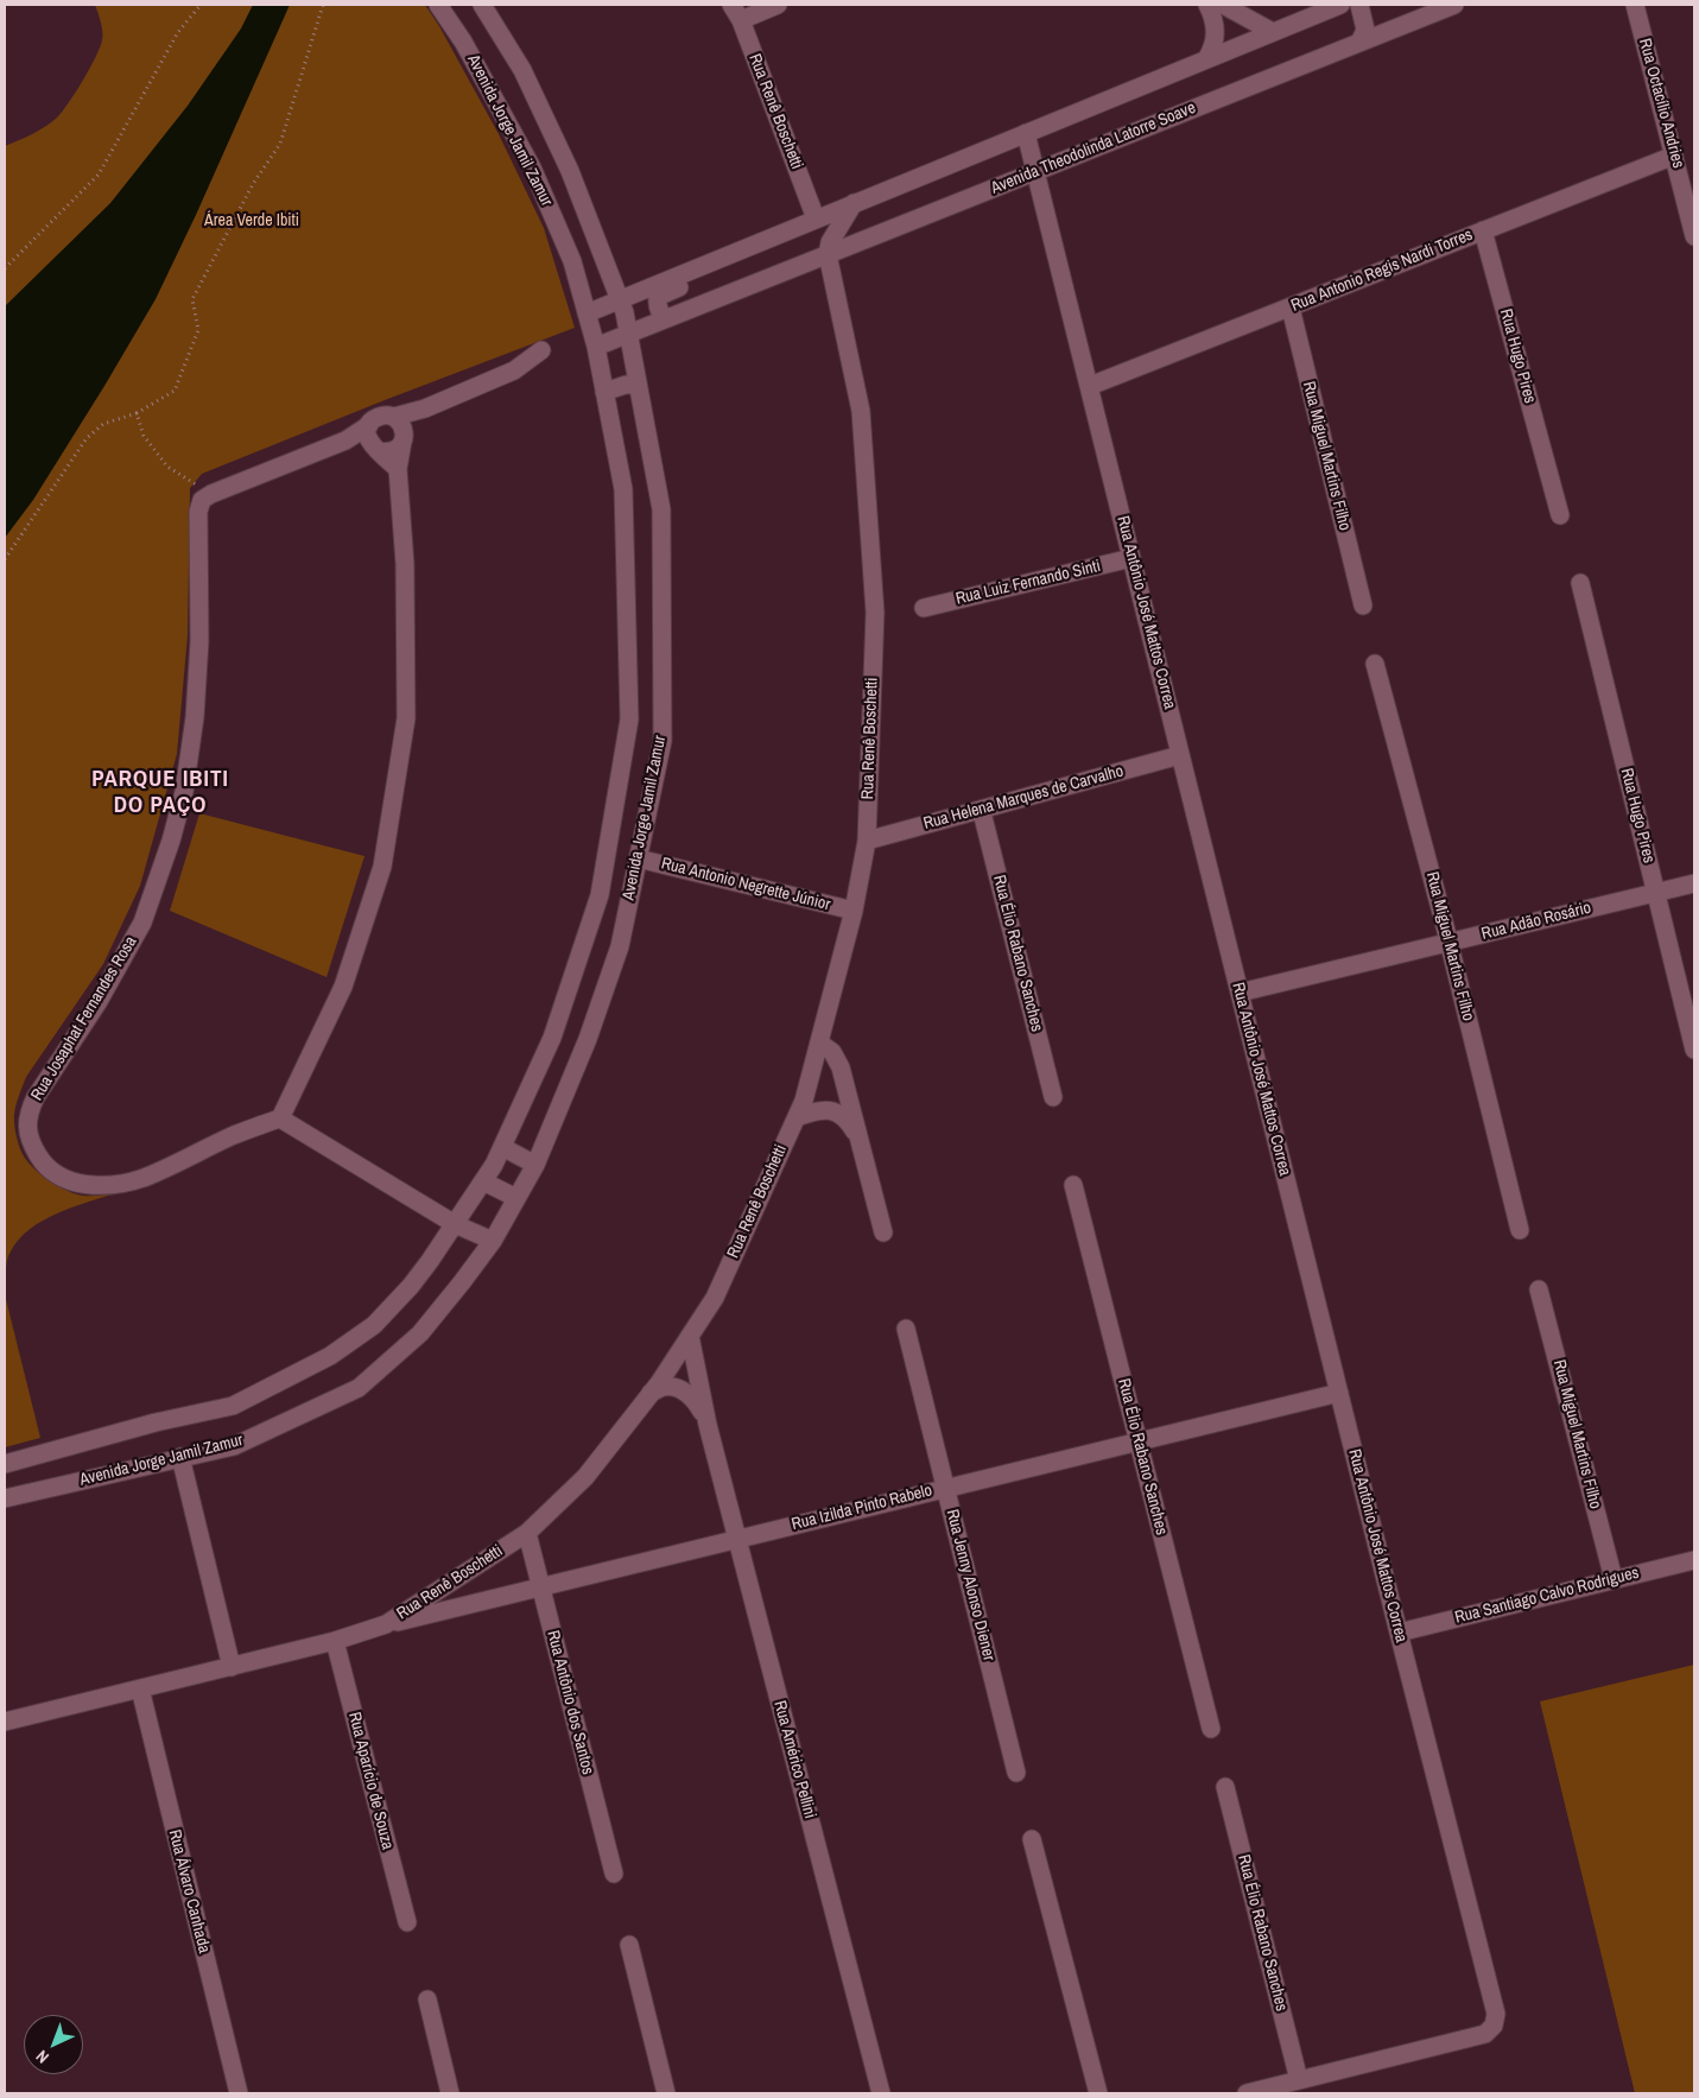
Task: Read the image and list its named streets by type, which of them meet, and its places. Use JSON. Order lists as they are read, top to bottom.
{
  "streets": {
    "street": [
      "Rua Octacílio Andries",
      "Rua Renê Boschetti",
      "Avenida Jorge Jamil Zamur",
      "Avenida Theodolinda Latorre Soave",
      "Rua Antonio Regis Nardi Torres",
      "Rua Hugo Pires",
      "Rua Miguel Martins Filho",
      "Rua Luiz Fernando Sinti",
      "Rua Antônio José Mattos Correa",
      "Rua Helena Marques de Carvalho",
      "Rua Antonio Negrette Júnior",
      "Rua Adão Rosário",
      "Rua Élio Rabano Sanches",
      "Rua Josaphat Fernandes Rosa",
      "Rua Izilda Pinto Rabelo",
      "Rua Jenny Alonso Diener",
      "Rua Santiago Calvo Rodrigues",
      "Rua Antônio dos Santos",
      "Rua Américo Pellini",
      "Rua Aparício de Souza",
      "Rua Álvaro Canhada"
    ]
  },
  "crossings": [
    ["Rua Octacílio Andries", "Rua Antonio Regis Nardi Torres"],
    ["Rua Renê Boschetti", "Avenida Theodolinda Latorre Soave"],
    ["Rua Renê Boschetti", "Rua Helena Marques de Carvalho"],
    ["Rua Renê Boschetti", "Rua Antonio Negrette Júnior"],
    ["Rua Renê Boschetti", "Rua Izilda Pinto Rabelo"],
    ["Rua Renê Boschetti", "Rua Antônio dos Santos"],
    ["Rua Renê Boschetti", "Rua Américo Pellini"],
    ["Rua Renê Boschetti", "Rua Aparício de Souza"],
    ["Rua Renê Boschetti", "Rua Álvaro Canhada"],
    ["Avenida Jorge Jamil Zamur", "Avenida Theodolinda Latorre Soave"],
    ["Avenida Jorge Jamil Zamur", "Rua Antonio Negrette Júnior"],
    ["Avenida Theodolinda Latorre Soave", "Rua Antônio José Mattos Correa"],
    ["Rua Antonio Regis Nardi Torres", "Rua Hugo Pires"],
    ["Rua Antonio Regis Nardi Torres", "Rua Miguel Martins Filho"],
    ["Rua Antonio Regis Nardi Torres", "Rua Antônio José Mattos Correa"],
    ["Rua Hugo Pires", "Rua Adão Rosário"],
    ["Rua Miguel Martins Filho", "Rua Adão Rosário"],
    ["Rua Miguel Martins Filho", "Rua Santiago Calvo Rodrigues"],
    ["Rua Luiz Fernando Sinti", "Rua Antônio José Mattos Correa"],
    ["Rua Antônio José Mattos Correa", "Rua Helena Marques de Carvalho"],
    ["Rua Antônio José Mattos Correa", "Rua Adão Rosário"],
    ["Rua Antônio José Mattos Correa", "Rua Élio Rabano Sanches"],
    ["Rua Antônio José Mattos Correa", "Rua Izilda Pinto Rabelo"],
    ["Rua Antônio José Mattos Correa", "Rua Santiago Calvo Rodrigues"],
    ["Rua Helena Marques de Carvalho", "Rua Élio Rabano Sanches"],
    ["Rua Élio Rabano Sanches", "Rua Izilda Pinto Rabelo"],
    ["Rua Izilda Pinto Rabelo", "Rua Jenny Alonso Diener"],
    ["Rua Izilda Pinto Rabelo", "Rua Antônio dos Santos"],
    ["Rua Izilda Pinto Rabelo", "Rua Américo Pellini"]
  ],
  "districts": ["PARQUE IBITI DO PAÇO"],
  "parks": ["Área Verde Ibiti"],
  "north": "bottom left"
}
